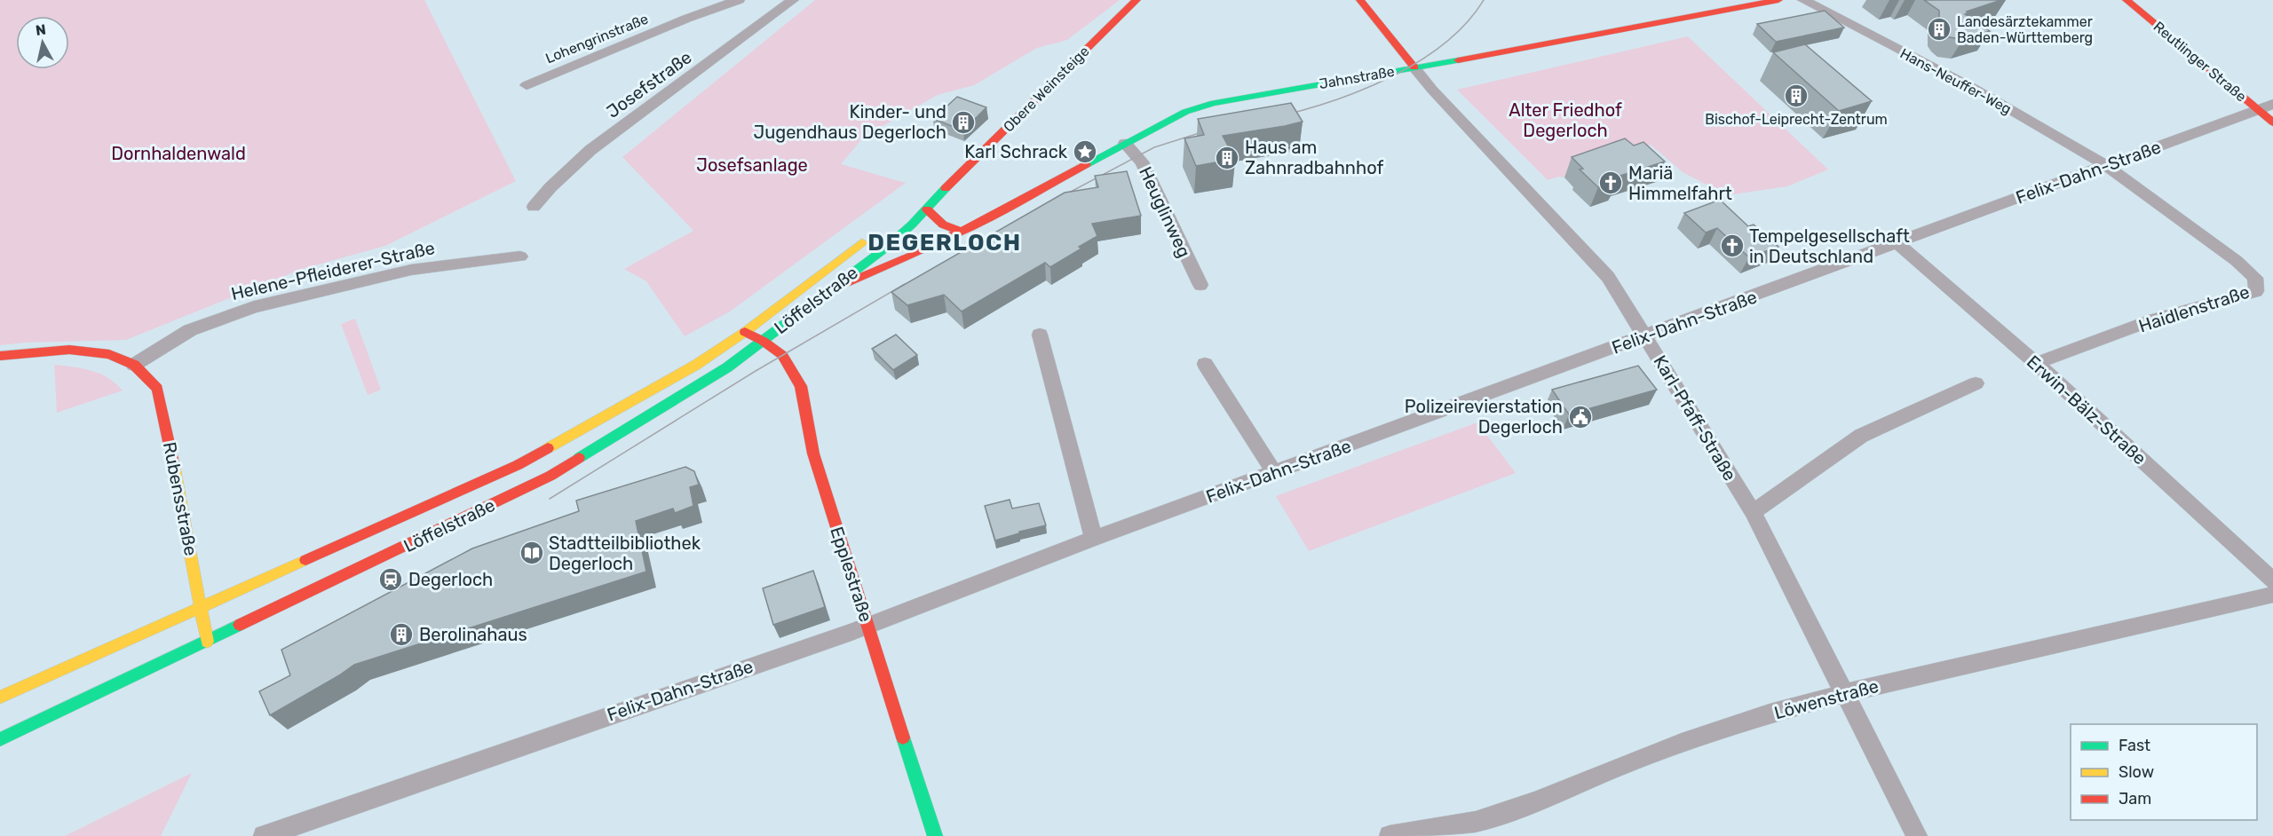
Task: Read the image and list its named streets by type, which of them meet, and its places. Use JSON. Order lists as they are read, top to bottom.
{
  "streets": {
    "main road": [
      "Reutlinger Straße",
      "Jahnstraße",
      "Obere Weinsteige",
      "Löffelstraße",
      "Karl-Pfaff-Straße",
      "Rubensstraße",
      "Epplestraße"
    ],
    "street": [
      "Lohengrinstraße",
      "Hans-Neuffer-Weg",
      "Josefstraße",
      "Felix-Dahn-Straße",
      "Heuglinweg",
      "Helene-Pfleiderer-Straße",
      "Haidlenstraße",
      "Erwin-Bälz-Straße",
      "Löwenstraße"
    ]
  },
  "crossings": [
    ["Reutlinger Straße", "Felix-Dahn-Straße"],
    ["Jahnstraße", "Heuglinweg"],
    ["Jahnstraße", "Löffelstraße"],
    ["Jahnstraße", "Karl-Pfaff-Straße"],
    ["Hans-Neuffer-Weg", "Felix-Dahn-Straße"],
    ["Hans-Neuffer-Weg", "Haidlenstraße"],
    ["Obere Weinsteige", "Löffelstraße"],
    ["Felix-Dahn-Straße", "Haidlenstraße"],
    ["Felix-Dahn-Straße", "Erwin-Bälz-Straße"],
    ["Felix-Dahn-Straße", "Karl-Pfaff-Straße"],
    ["Felix-Dahn-Straße", "Epplestraße"],
    ["Helene-Pfleiderer-Straße", "Rubensstraße"],
    ["Löffelstraße", "Rubensstraße"],
    ["Löffelstraße", "Epplestraße"],
    ["Haidlenstraße", "Erwin-Bälz-Straße"],
    ["Karl-Pfaff-Straße", "Löwenstraße"]
  ],
  "districts": ["DEGERLOCH"],
  "parks": ["Alter Friedhof Degerloch", "Dornhaldenwald", "Josefsanlage"],
  "places": {
    "building": [
      "Landesärztekammer Baden-Württemberg",
      "Bischof-Leiprecht-Zentrum",
      "Kinder- und Jugendhaus Degerloch",
      "Haus am Zahnradbahnhof",
      "Berolinahaus"
    ],
    "place": ["Karl Schrack"],
    "church": ["Mariä Himmelfahrt", "Tempelgesellschaft in Deutschland"],
    "public building": ["Polizeirevierstation Degerloch"],
    "library": ["Stadtteilbibliothek Degerloch"],
    "station": ["Degerloch"]
  },
  "legend": ["Fast", "Slow", "Jam"],
  "north": "top"
}
